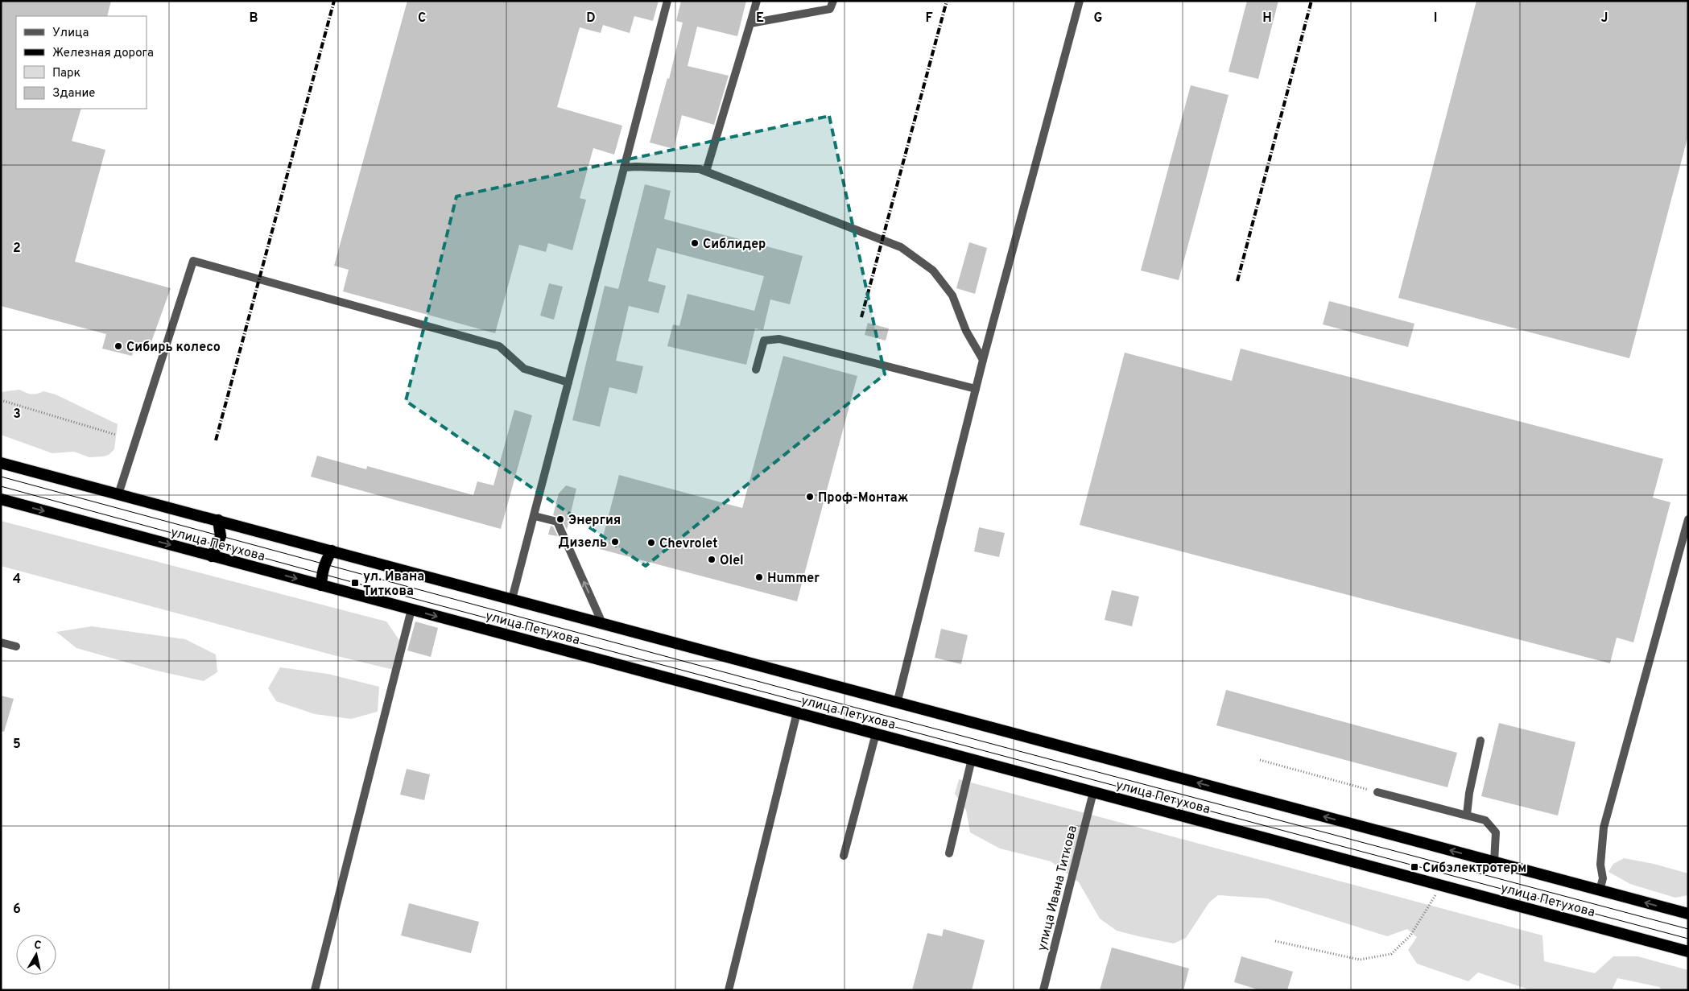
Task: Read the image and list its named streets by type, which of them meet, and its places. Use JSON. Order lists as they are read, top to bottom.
{
  "streets": {
    "highway": ["улица Петухова"],
    "street": ["улица Ивана Титкова"]
  },
  "crossings": [
    ["улица Петухова", "улица Ивана Титкова"]
  ],
  "places": {
    "other": [
      "Сиблидер",
      "Сибирь колесо",
      "Проф-Монтаж",
      "Энергия",
      "Дизель",
      "Chevrolet",
      "Olel",
      "Hummer"
    ],
    "transit": ["ул. Ивана Титкова", "Сибэлектротерм"]
  },
  "legend": [
    "Улица",
    "Железная дорога",
    "Парк",
    "Здание"
  ],
  "north": "top",
  "grid": {
    "columns": [
      "B",
      "C",
      "D",
      "E",
      "F",
      "G",
      "H",
      "I",
      "J"
    ],
    "rows": [
      "2",
      "3",
      "4",
      "5",
      "6"
    ]
  }
}
